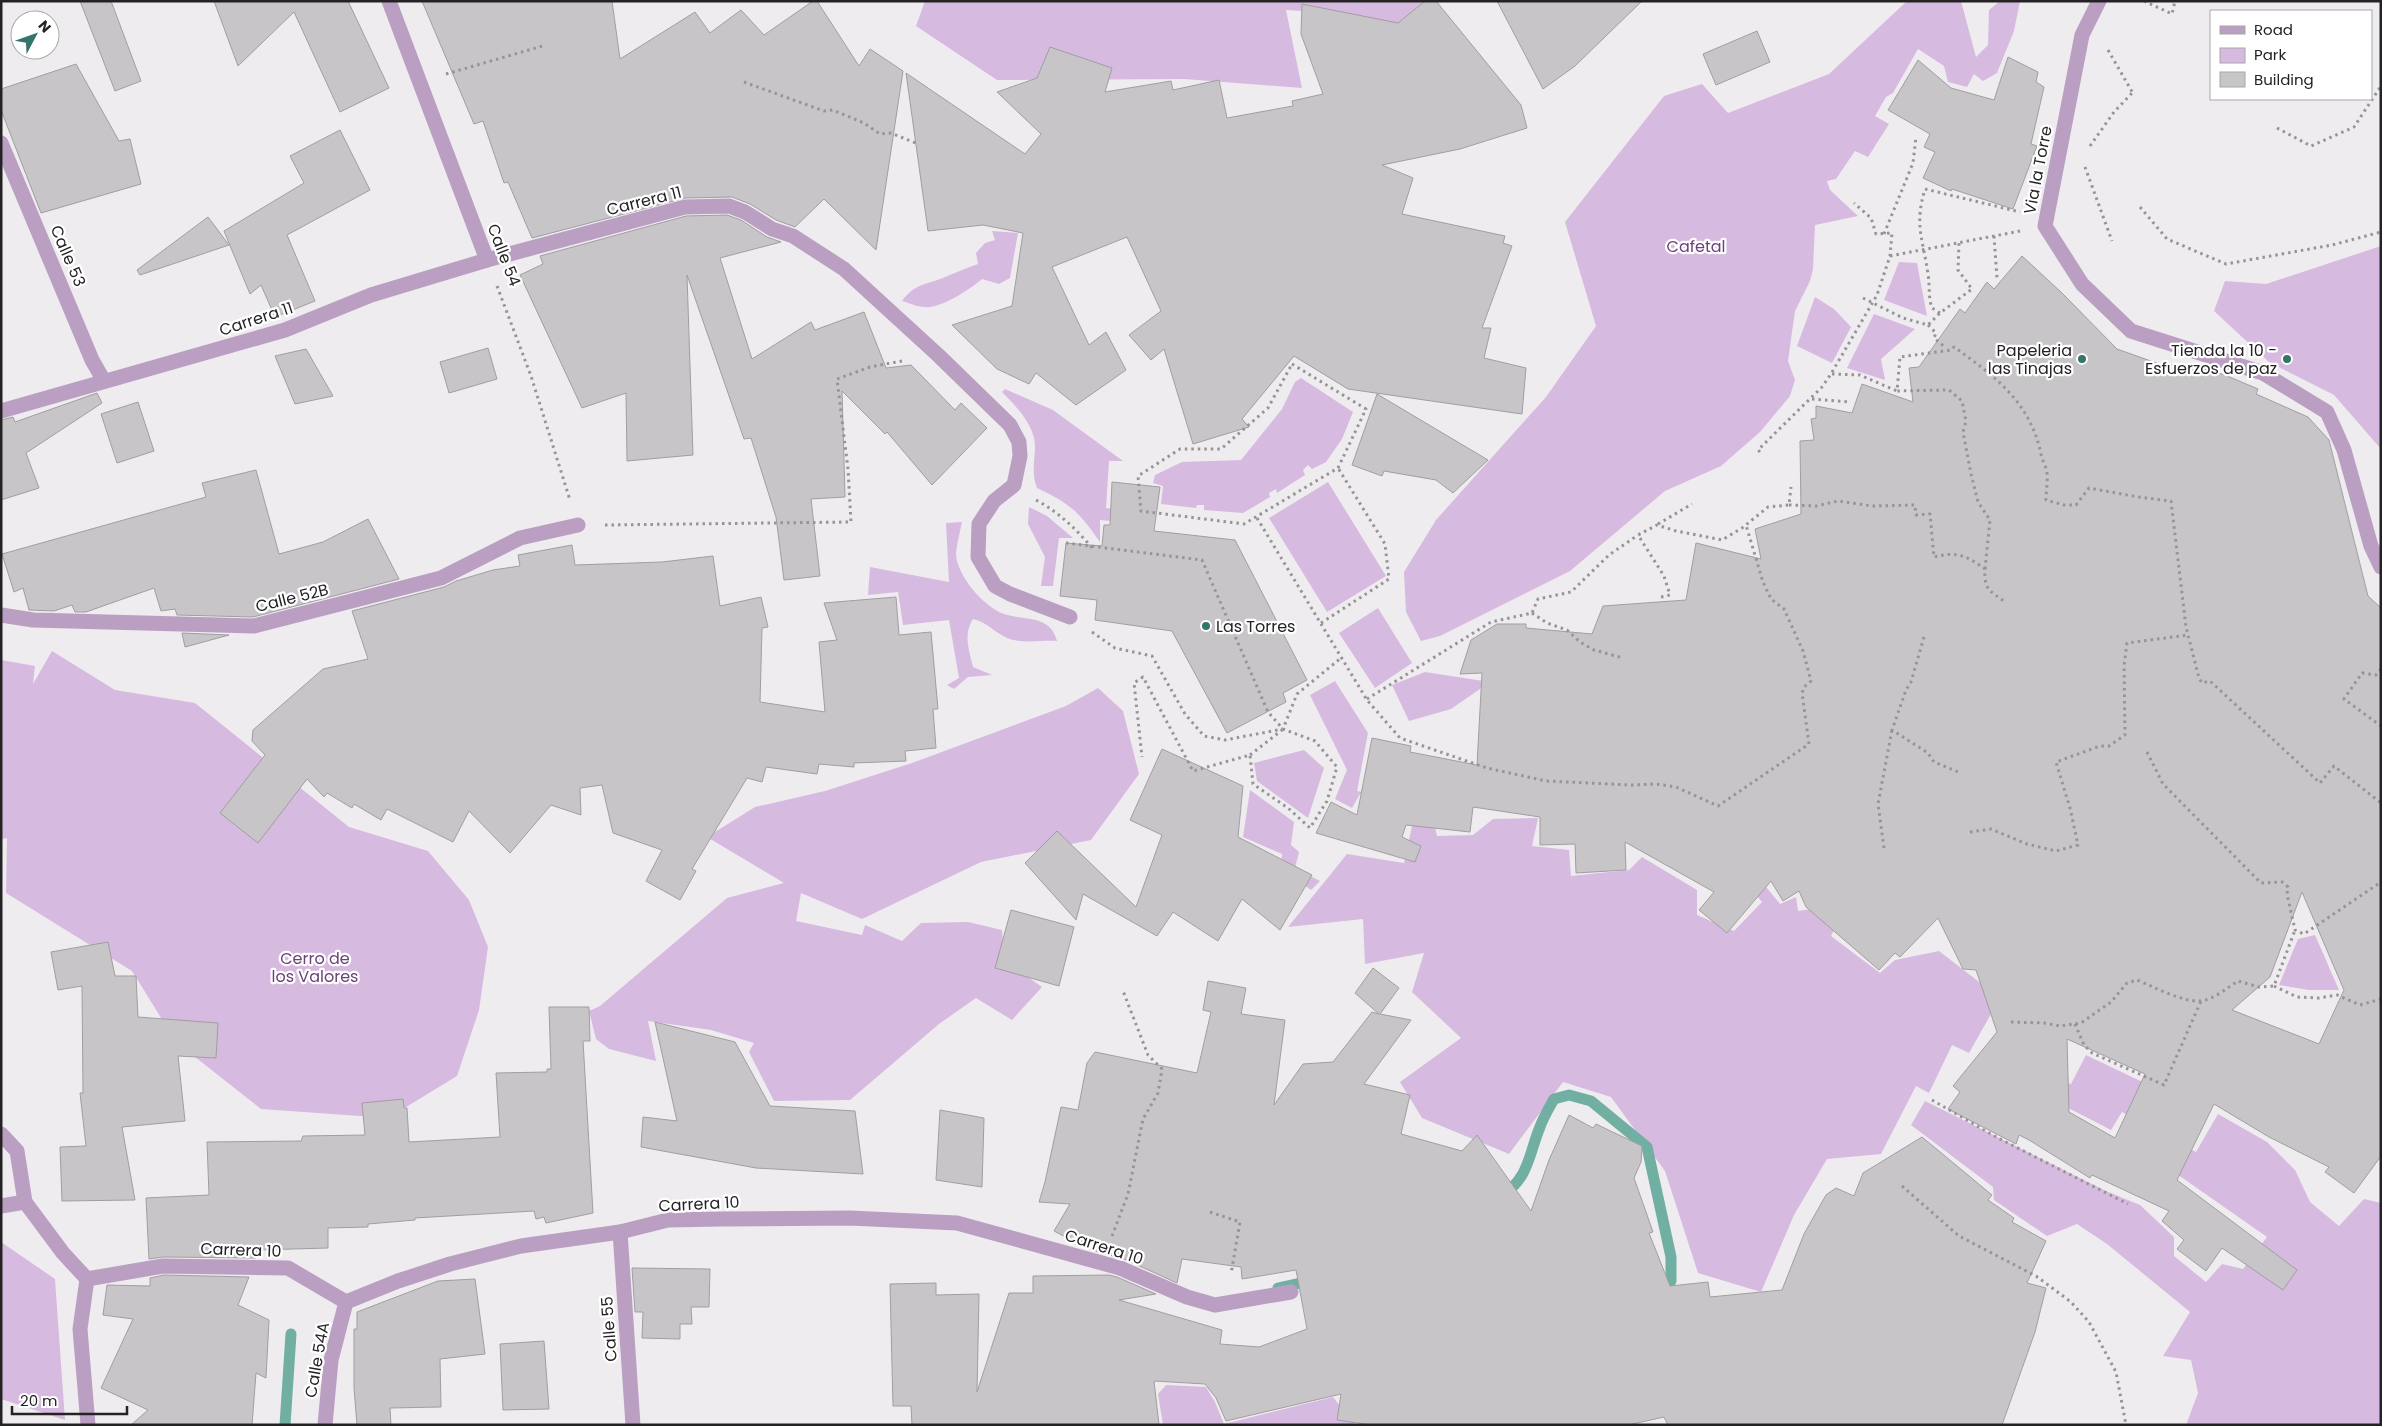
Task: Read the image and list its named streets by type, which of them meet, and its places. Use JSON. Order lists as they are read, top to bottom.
{
  "streets": {
    "street": [
      "Via la Torre",
      "Carrera 11",
      "Calle 54",
      "Calle 53",
      "Calle 52B",
      "Carrera 10",
      "Calle 55",
      "Calle 54A"
    ]
  },
  "crossings": [
    ["Carrera 11", "Calle 54"],
    ["Carrera 11", "Calle 53"],
    ["Calle 54", "Calle 52B"],
    ["Carrera 10", "Calle 55"],
    ["Carrera 10", "Calle 54A"]
  ],
  "parks": ["Cafetal", "Cerro de los Valores"],
  "places": ["Papeleria las Tinajas", "Tienda la 10 - Esfuerzos de paz", "Las Torres"],
  "legend": ["Road", "Park", "Building"],
  "scale_bar": "20 m",
  "north": "top right"
}
